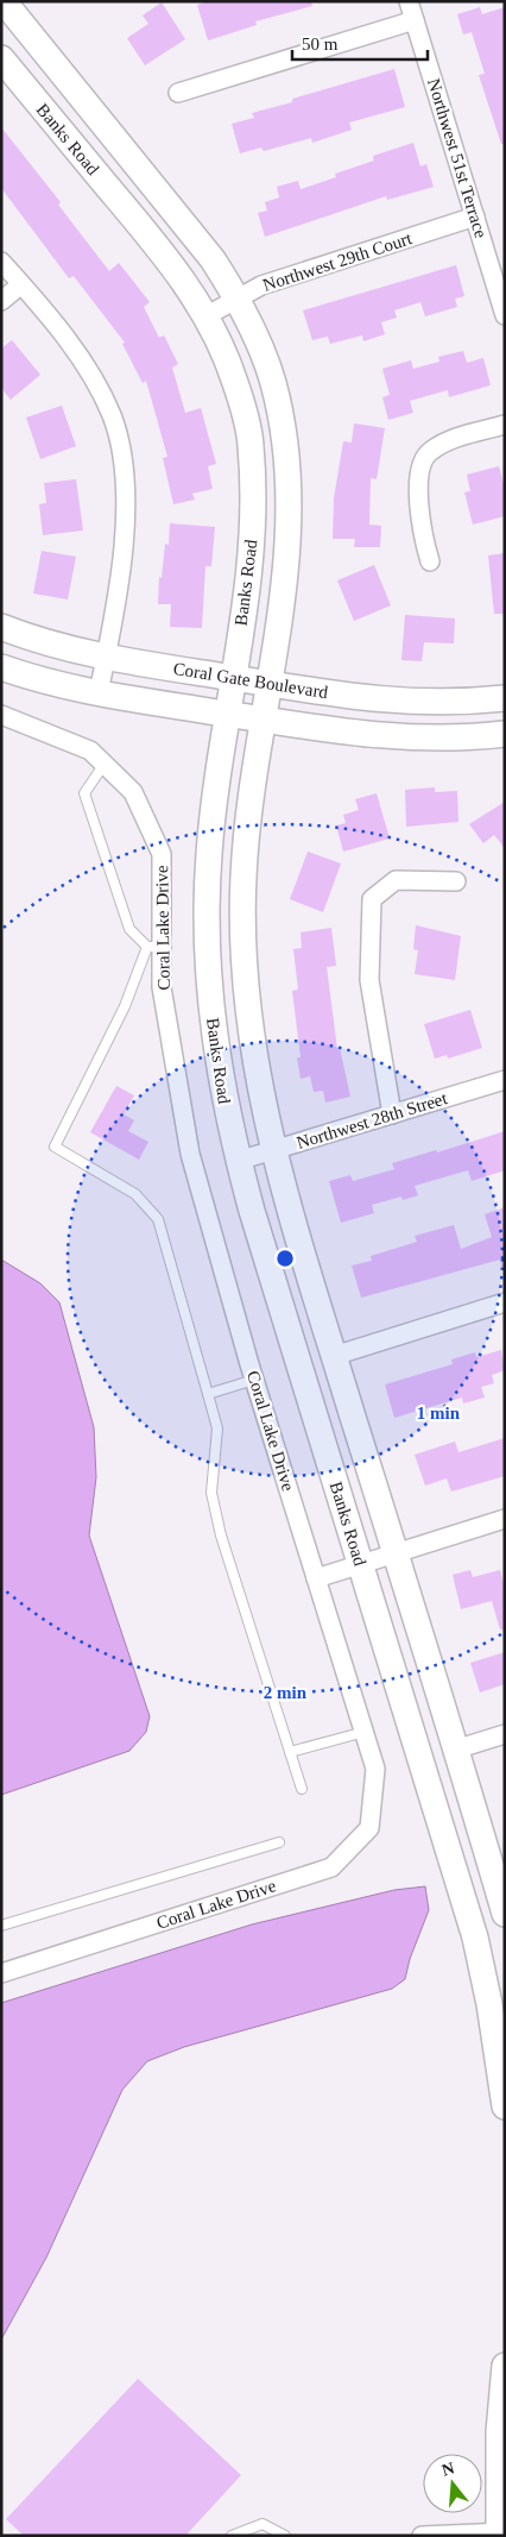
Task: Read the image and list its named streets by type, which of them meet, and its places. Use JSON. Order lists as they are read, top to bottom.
{
  "streets": {
    "street": [
      "Banks Road",
      "Northwest 51st Terrace",
      "Northwest 29th Court",
      "Coral Gate Boulevard",
      "Coral Lake Drive",
      "Northwest 28th Street"
    ]
  },
  "crossings": [
    ["Banks Road", "Northwest 29th Court"],
    ["Banks Road", "Coral Gate Boulevard"],
    ["Banks Road", "Northwest 28th Street"],
    ["Northwest 51st Terrace", "Northwest 29th Court"]
  ],
  "scale_bar": "50 m",
  "north": "top",
  "rings": ["1 min", "2 min"]
}
